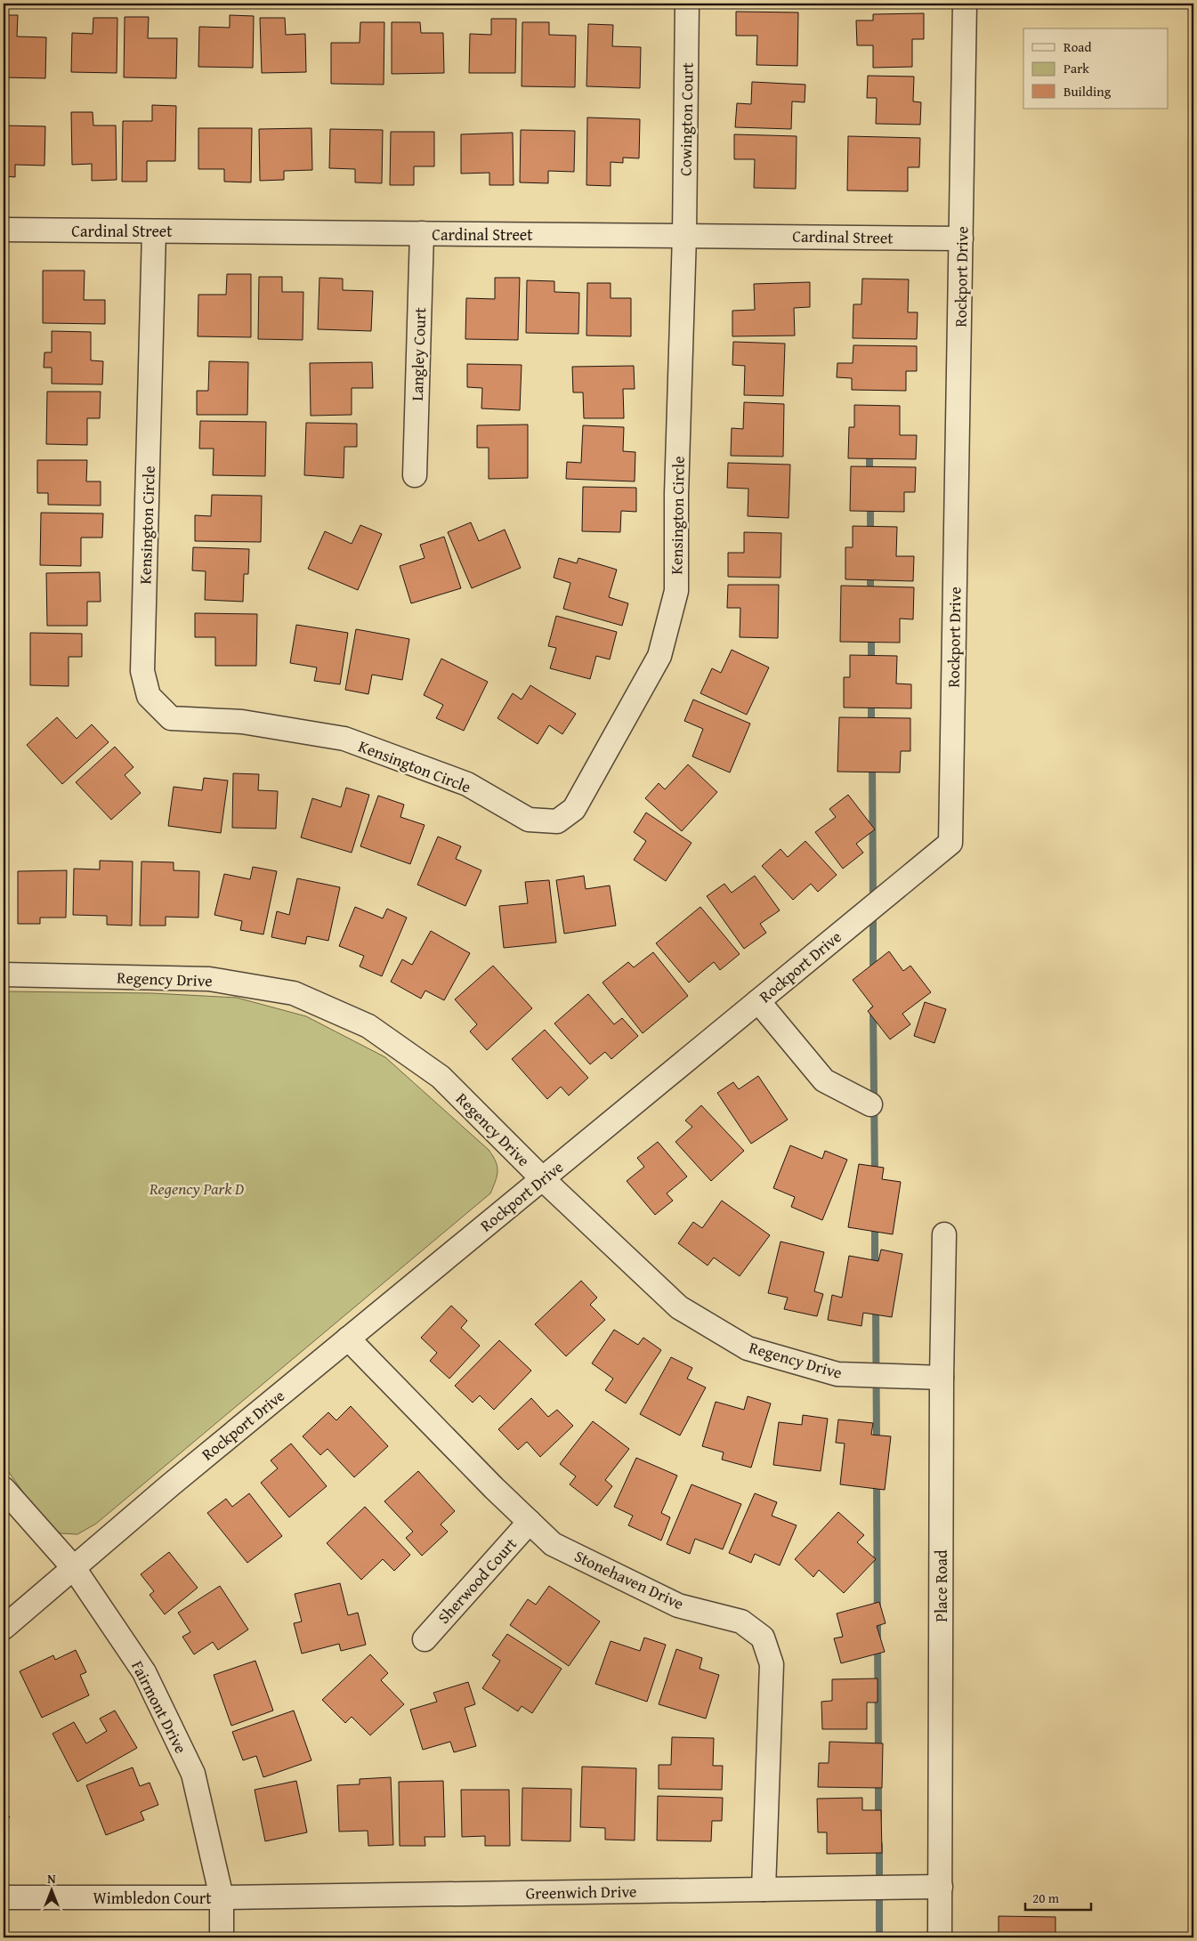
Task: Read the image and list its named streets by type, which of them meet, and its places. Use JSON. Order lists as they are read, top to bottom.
{
  "streets": {
    "street": [
      "Cowington Court",
      "Cardinal Street",
      "Rockport Drive",
      "Langley Court",
      "Kensington Circle",
      "Regency Drive",
      "Stonehaven Drive",
      "Sherwood Court",
      "Place Road",
      "Fairmont Drive",
      "Greenwich Drive",
      "Wimbledon Court"
    ]
  },
  "crossings": [
    ["Cowington Court", "Cardinal Street"],
    ["Cowington Court", "Kensington Circle"],
    ["Cardinal Street", "Rockport Drive"],
    ["Cardinal Street", "Langley Court"],
    ["Cardinal Street", "Kensington Circle"],
    ["Rockport Drive", "Regency Drive"],
    ["Rockport Drive", "Stonehaven Drive"],
    ["Rockport Drive", "Fairmont Drive"],
    ["Regency Drive", "Place Road"],
    ["Stonehaven Drive", "Sherwood Court"],
    ["Stonehaven Drive", "Greenwich Drive"],
    ["Place Road", "Greenwich Drive"],
    ["Fairmont Drive", "Greenwich Drive"],
    ["Fairmont Drive", "Wimbledon Court"],
    ["Greenwich Drive", "Wimbledon Court"]
  ],
  "parks": ["Regency Park D"],
  "legend": ["Road", "Park", "Building"],
  "scale_bar": "20 m",
  "north": "top"
}
